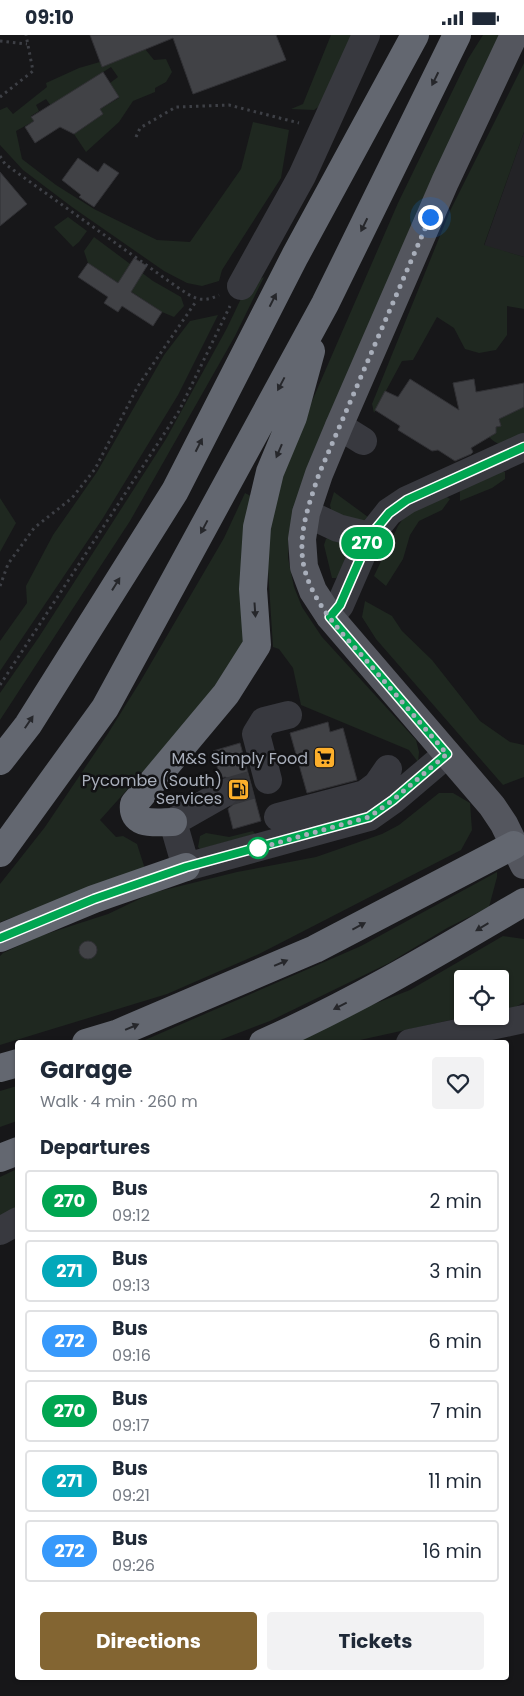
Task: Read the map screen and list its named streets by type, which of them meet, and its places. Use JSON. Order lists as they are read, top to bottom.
{
  "places": {
    "supermarket": ["M&S Simply Food"],
    "fuel station": ["Pycombe (South) Services"]
  },
  "lines": ["bus line 270"],
  "page": {
    "status": "09:10",
    "on_map": "270",
    "heading": [
      ["Garage", "Walk · 4 min · 260 m"],
      "Departures"
    ],
    "list": [
      {
        "mark": "270",
        "name": "Bus",
        "note": "09:12",
        "value": "2 min"
      },
      {
        "mark": "271",
        "name": "Bus",
        "note": "09:13",
        "value": "3 min"
      },
      {
        "mark": "272",
        "name": "Bus",
        "note": "09:16",
        "value": "6 min"
      },
      {
        "mark": "270",
        "name": "Bus",
        "note": "09:17",
        "value": "7 min"
      },
      {
        "mark": "271",
        "name": "Bus",
        "note": "09:21",
        "value": "11 min"
      },
      {
        "mark": "272",
        "name": "Bus",
        "note": "09:26",
        "value": "16 min"
      }
    ],
    "buttons": ["Directions", "Tickets"]
  }
}
